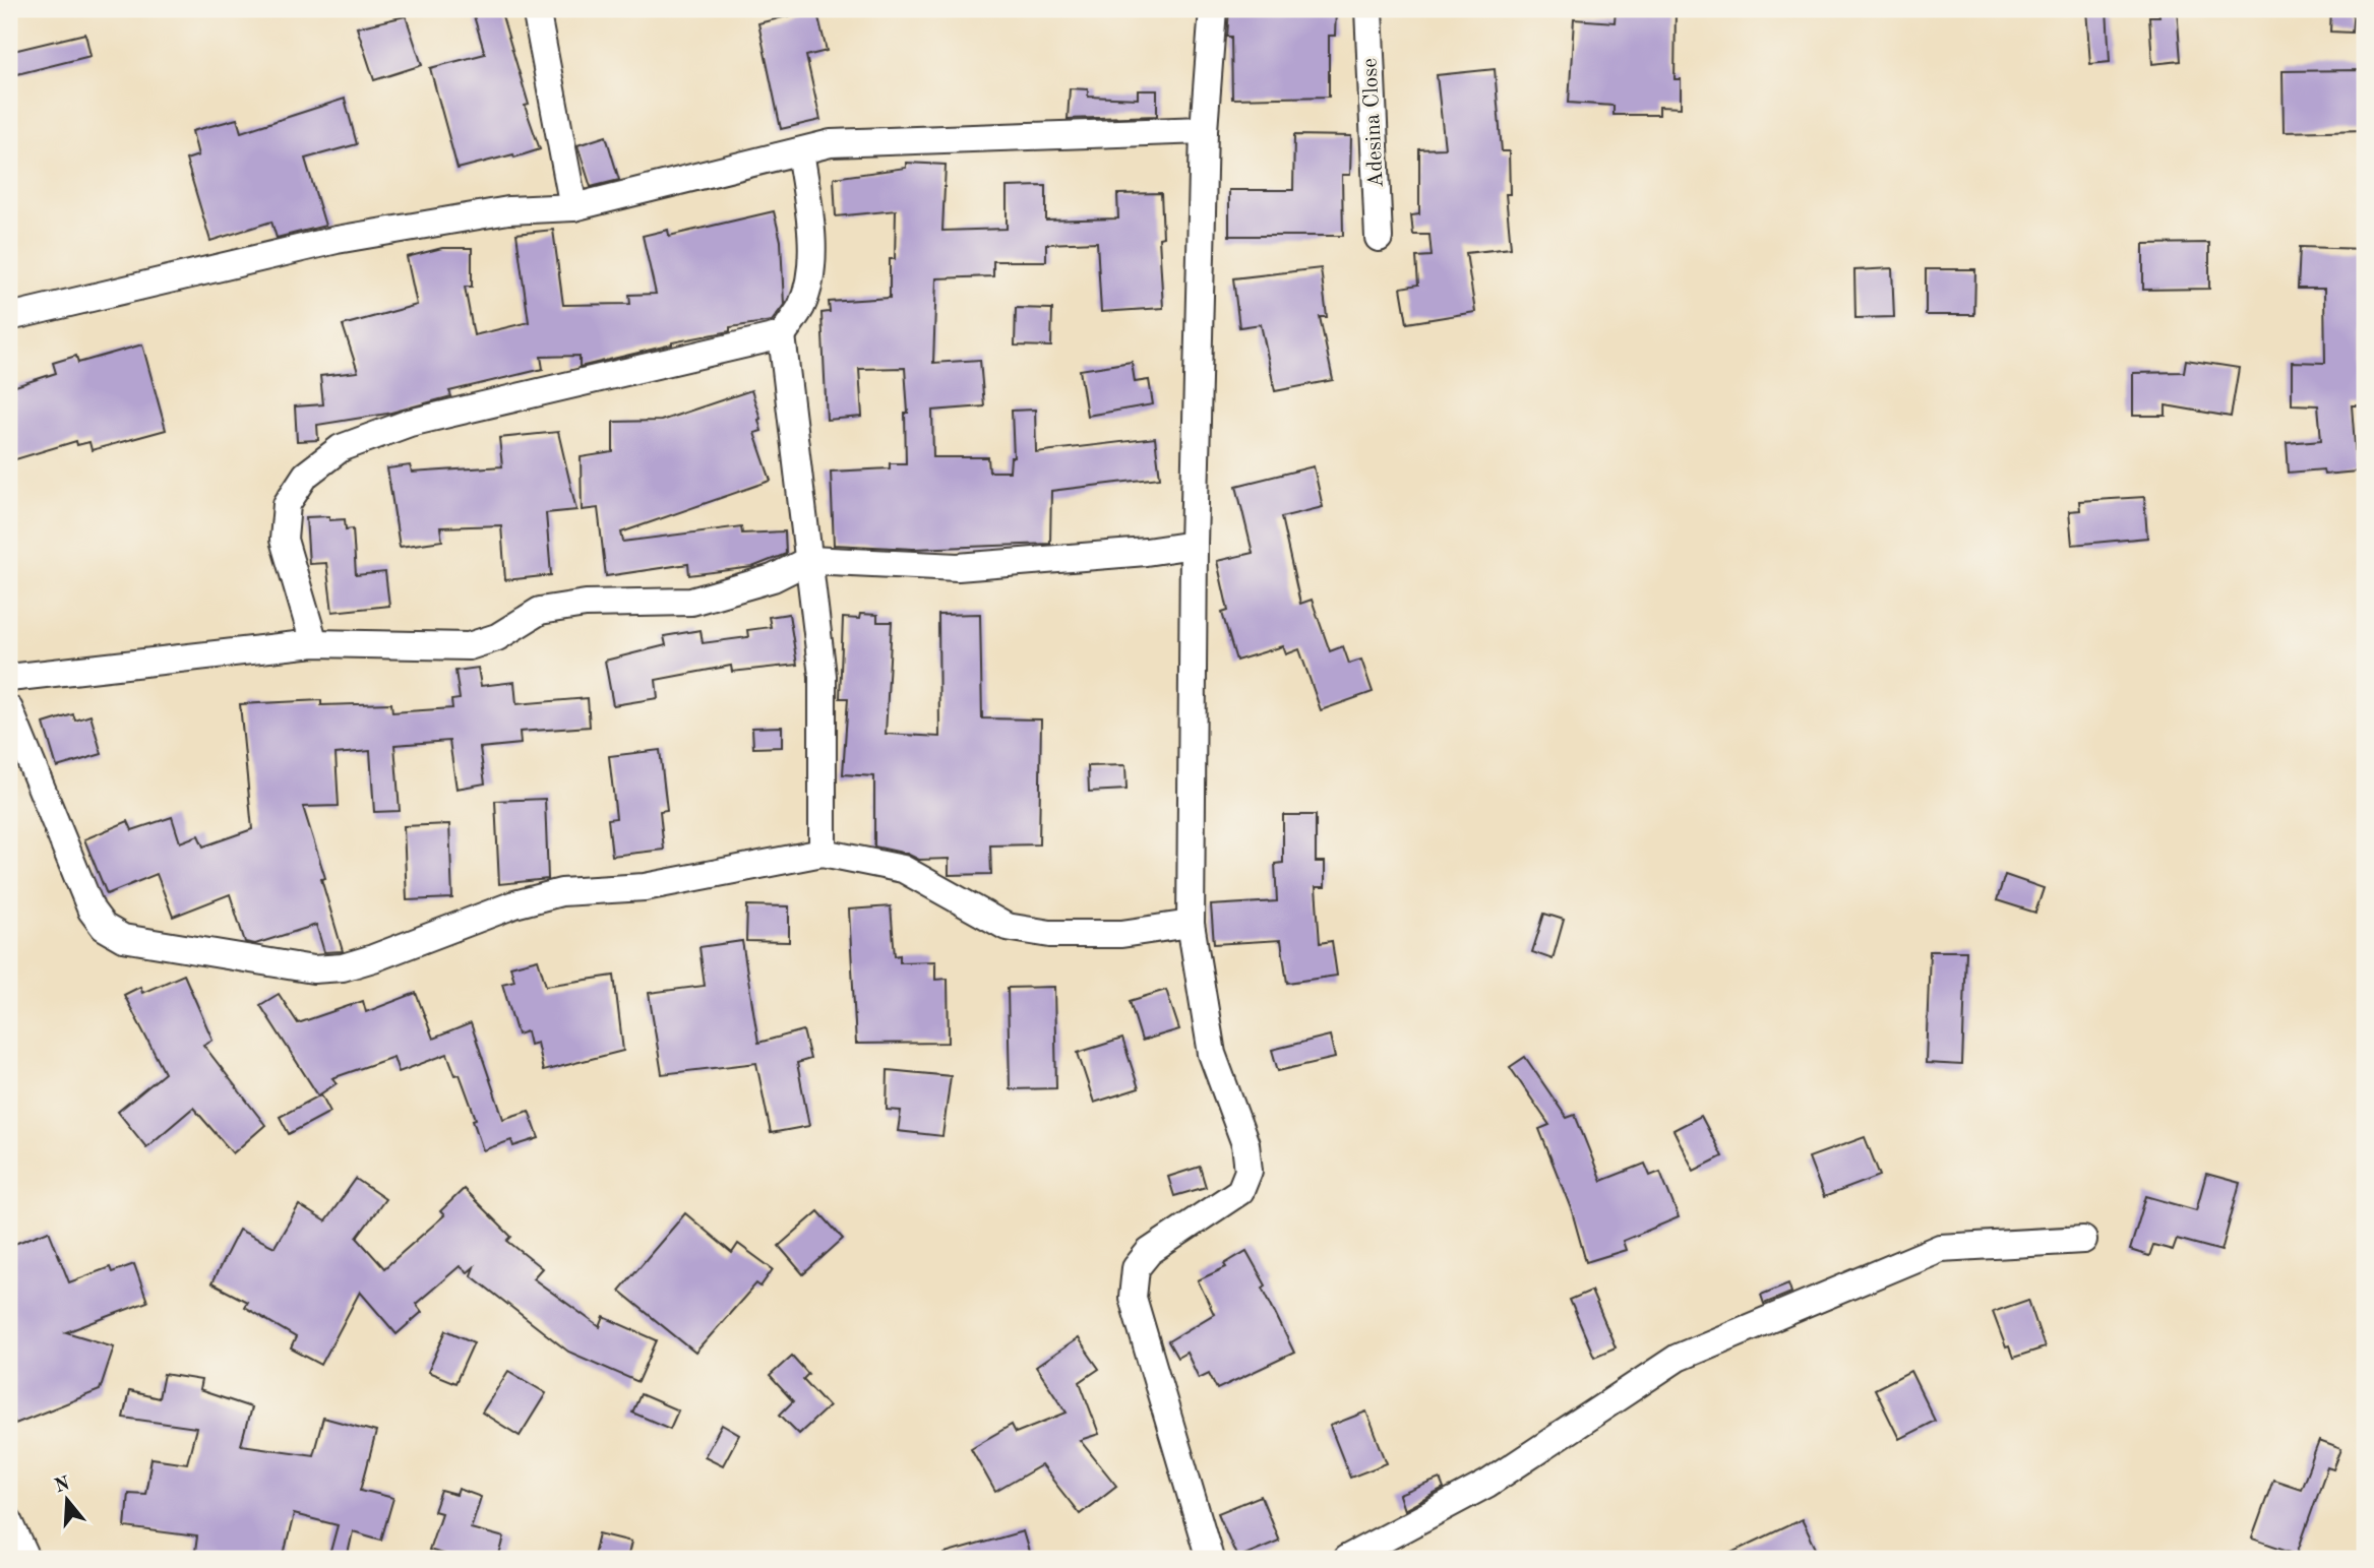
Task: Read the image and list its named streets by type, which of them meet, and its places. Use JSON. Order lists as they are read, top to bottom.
{
  "streets": {
    "street": ["Adesina Close"]
  },
  "north": "top"
}
